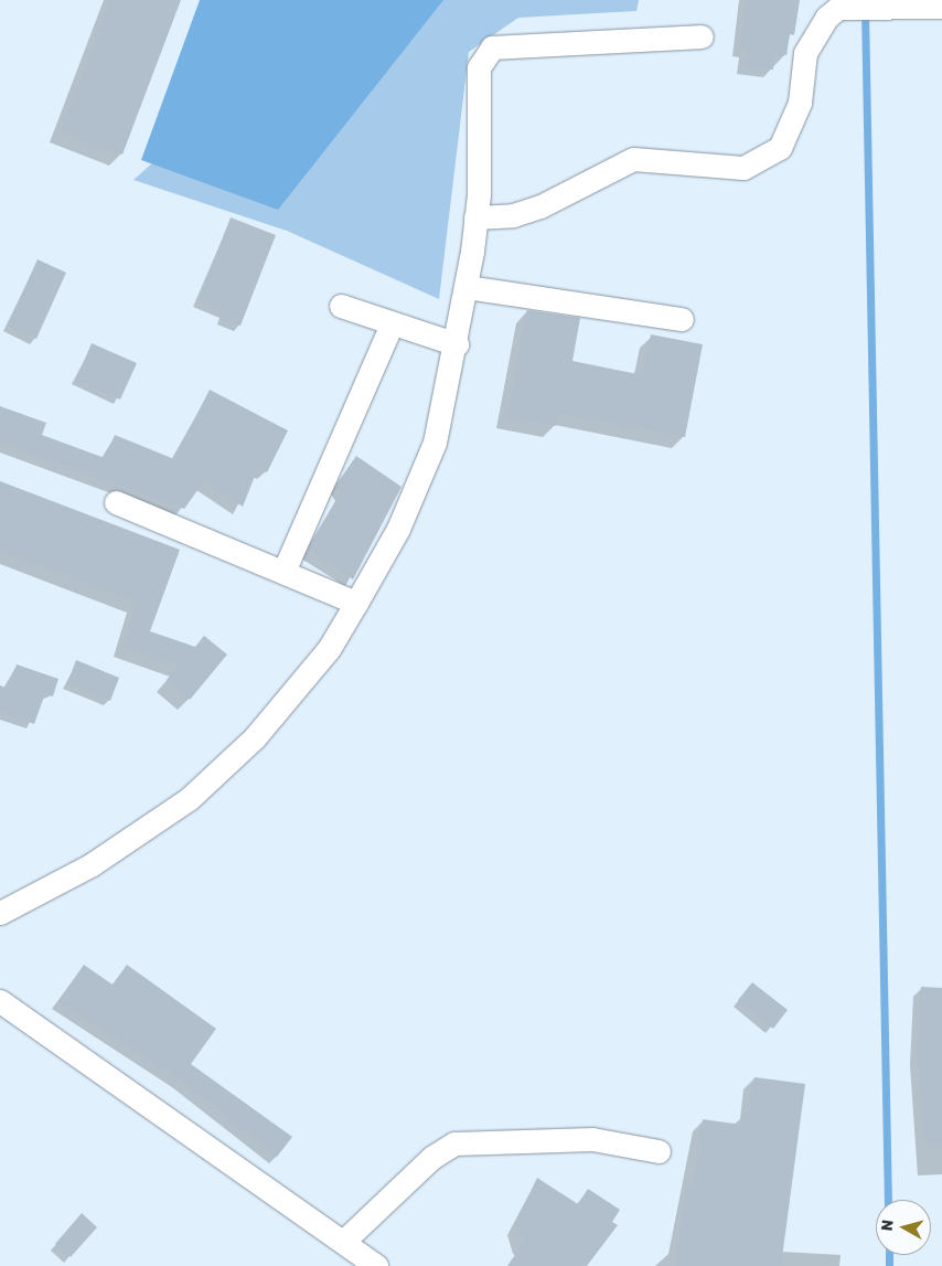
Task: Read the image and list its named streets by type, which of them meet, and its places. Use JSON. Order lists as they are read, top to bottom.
{
  "north": "left"
}
